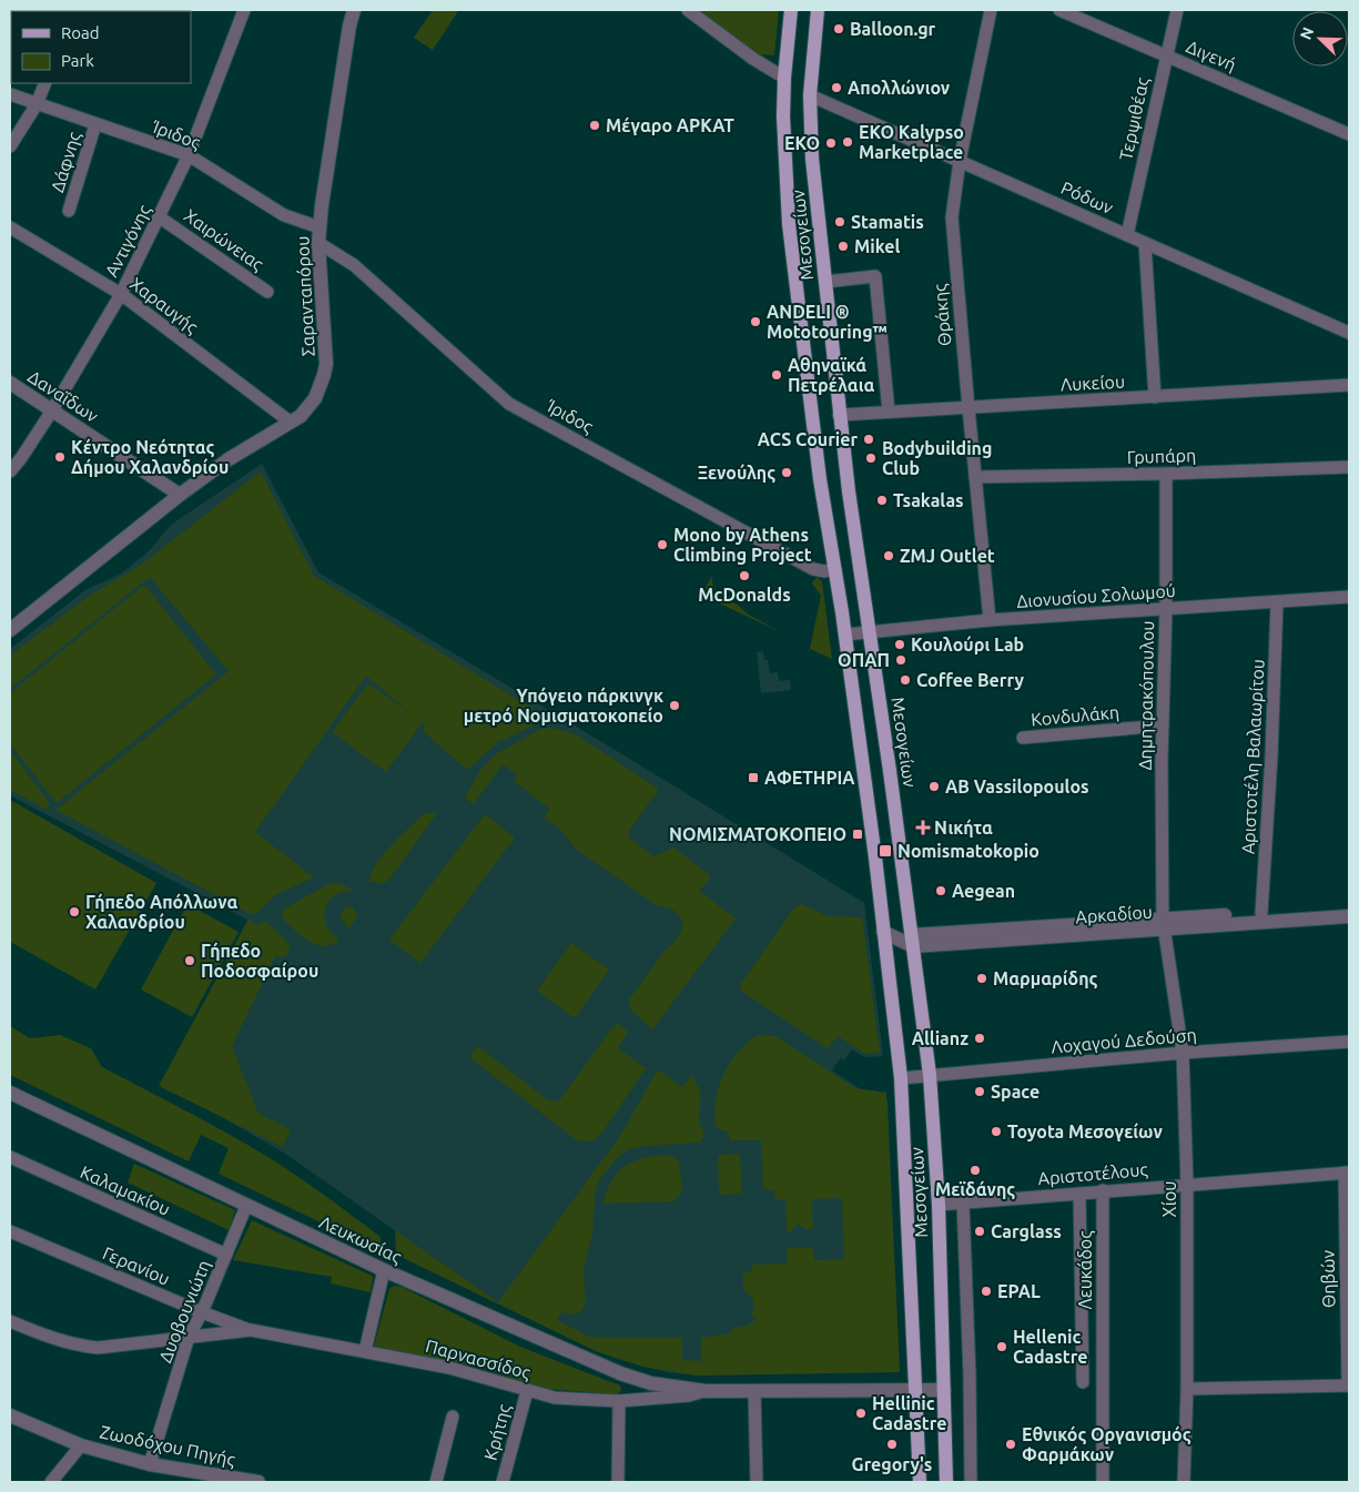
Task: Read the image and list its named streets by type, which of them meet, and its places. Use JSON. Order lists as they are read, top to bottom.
{
  "streets": {
    "main road": ["Μεσογείων"],
    "street": [
      "Διγενή",
      "Τερψιθέας",
      "Ίριδος",
      "Δάφνης",
      "Ρόδων",
      "Χαιρώνειας",
      "Αντιγόνης",
      "Σαρανταπόρου",
      "Χαραυγής",
      "Θράκης",
      "Λυκείου",
      "Δαναΐδων",
      "Γρυπάρη",
      "Διονυσίου Σολωμού",
      "Δημητρακόπουλου",
      "Κονδυλάκη",
      "Αριστοτέλη Βαλαωρίτου",
      "Αρκαδίου",
      "Λοχαγού Δεδούση",
      "Αριστοτέλους",
      "Καλαμακίου",
      "Χίου",
      "Λευκωσίας",
      "Γερανίου",
      "Λευκάδος",
      "Θηβών",
      "Δυοβουνιώτη",
      "Παρνασσίδος",
      "Κρήτης",
      "Ζωοδόχου Πηγής"
    ]
  },
  "crossings": [
    ["Διγενή", "Τερψιθέας"],
    ["Τερψιθέας", "Ρόδων"],
    ["Ίριδος", "Δάφνης"],
    ["Ίριδος", "Μεσογείων"],
    ["Ίριδος", "Αντιγόνης"],
    ["Ίριδος", "Σαρανταπόρου"],
    ["Ρόδων", "Μεσογείων"],
    ["Ρόδων", "Θράκης"],
    ["Μεσογείων", "Λυκείου"],
    ["Μεσογείων", "Διονυσίου Σολωμού"],
    ["Μεσογείων", "Αρκαδίου"],
    ["Μεσογείων", "Λοχαγού Δεδούση"],
    ["Μεσογείων", "Αριστοτέλους"],
    ["Μεσογείων", "Παρνασσίδος"],
    ["Χαιρώνειας", "Αντιγόνης"],
    ["Αντιγόνης", "Χαραυγής"],
    ["Αντιγόνης", "Δαναΐδων"],
    ["Σαρανταπόρου", "Χαραυγής"],
    ["Σαρανταπόρου", "Δαναΐδων"],
    ["Θράκης", "Λυκείου"],
    ["Θράκης", "Γρυπάρη"],
    ["Θράκης", "Διονυσίου Σολωμού"],
    ["Γρυπάρη", "Δημητρακόπουλου"],
    ["Διονυσίου Σολωμού", "Δημητρακόπουλου"],
    ["Διονυσίου Σολωμού", "Αριστοτέλη Βαλαωρίτου"],
    ["Δημητρακόπουλου", "Κονδυλάκη"],
    ["Δημητρακόπουλου", "Αρκαδίου"],
    ["Δημητρακόπουλου", "Χίου"],
    ["Αριστοτέλη Βαλαωρίτου", "Αρκαδίου"],
    ["Αρκαδίου", "Χίου"],
    ["Λοχαγού Δεδούση", "Χίου"],
    ["Αριστοτέλους", "Χίου"],
    ["Αριστοτέλους", "Λευκάδος"],
    ["Αριστοτέλους", "Θηβών"],
    ["Καλαμακίου", "Δυοβουνιώτη"],
    ["Λευκωσίας", "Δυοβουνιώτη"],
    ["Λευκωσίας", "Παρνασσίδος"],
    ["Γερανίου", "Δυοβουνιώτη"],
    ["Γερανίου", "Παρνασσίδος"],
    ["Δυοβουνιώτη", "Παρνασσίδος"],
    ["Δυοβουνιώτη", "Ζωοδόχου Πηγής"],
    ["Παρνασσίδος", "Κρήτης"]
  ],
  "places": {
    "other": [
      "Balloon.gr",
      "Απολλώνιον",
      "Μέγαρο ΑΡΚΑΤ",
      "EKO Kalypso Marketplace",
      "EKO",
      "Stamatis",
      "Mikel",
      "ANDELI ® Mototouring™",
      "Αθηναϊκά Πετρέλαια",
      "ACS Courier",
      "Κέντρο Νεότητας Δήμου Χαλανδρίου",
      "Bodybuilding Club",
      "Ξενούλης",
      "Tsakalas",
      "Mono by Athens Climbing Project",
      "ZMJ Outlet",
      "McDonalds",
      "Κουλούρι Lab",
      "ΟΠΑΠ",
      "Coffee Berry",
      "Υπόγειο πάρκινγκ μετρό Νομισματοκοπείο",
      "AB Vassilopoulos",
      "Aegean",
      "Γήπεδο Απόλλωνα Χαλανδρίου",
      "Γήπεδο Ποδοσφαίρου",
      "Μαρμαρίδης",
      "Allianz",
      "Space",
      "Toyota Μεσογείων",
      "Μεϊδάνης",
      "Carglass",
      "EPAL",
      "Hellenic Cadastre",
      "Hellinic Cadastre",
      "Gregory's",
      "Εθνικός Οργανισμός Φαρμάκων"
    ],
    "transit": ["ΑΦΕΤΗΡΙΑ", "ΝΟΜΙΣΜΑΤΟΚΟΠΕΙΟ", "Nomismatokopio"],
    "health": ["Νικήτα"]
  },
  "legend": ["Road", "Park"],
  "north": "top left"
}
